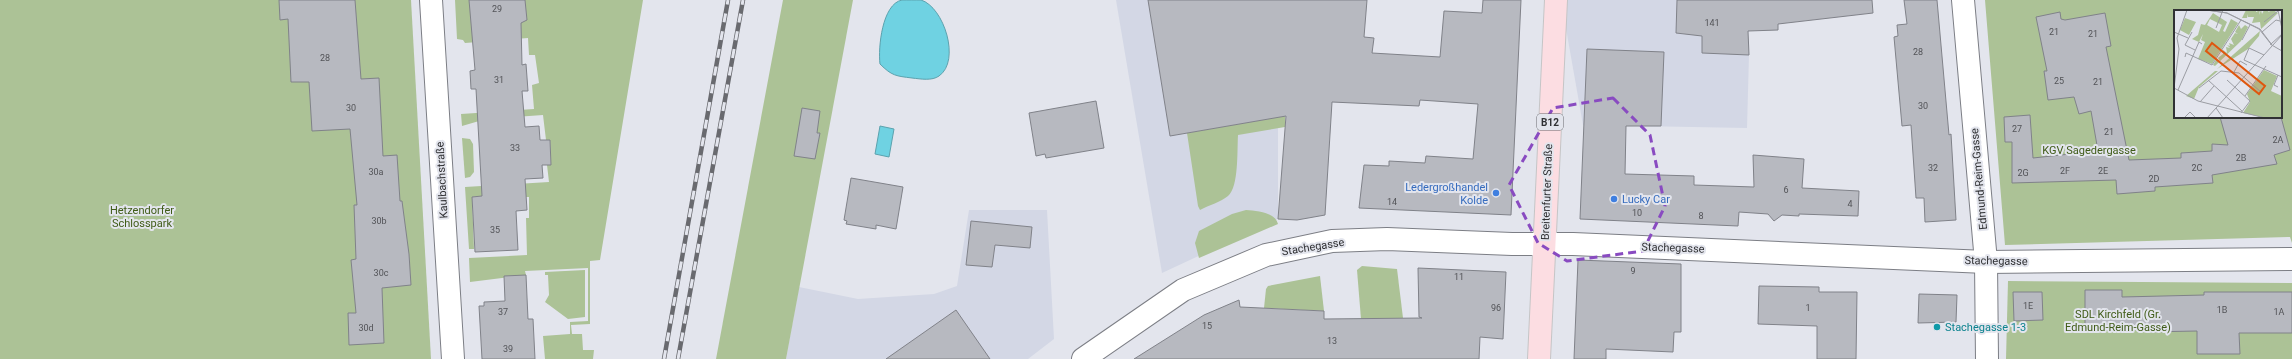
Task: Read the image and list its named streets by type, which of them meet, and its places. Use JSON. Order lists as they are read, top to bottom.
{
  "streets": {
    "main road": ["B12", "Breitenfurter Straße"],
    "street": ["Edmund-Reim-Gasse", "Kaulbachstraße", "Stachegasse"]
  },
  "crossings": [
    ["Edmund-Reim-Gasse", "Stachegasse"],
    ["Breitenfurter Straße", "Stachegasse"]
  ],
  "parks": ["KGV Sagedergasse", "Hetzendorfer Schlosspark", "SDL Kirchfeld (Gr. Edmund-Reim-Gasse)"],
  "places": ["Ledergroßhandel Kolde", "Lucky Car", "Stachegasse 1-3"],
  "house_numbers": [
    "29",
    "141",
    "21",
    "21",
    "28",
    "28",
    "31",
    "25",
    "21",
    "30",
    "30",
    "27",
    "21",
    "2A",
    "33",
    "2B",
    "32",
    "2C",
    "2F",
    "2E",
    "30a",
    "2G",
    "2D",
    "6",
    "14",
    "4",
    "10",
    "8",
    "30b",
    "35",
    "9",
    "30c",
    "11",
    "1E",
    "96",
    "1",
    "1B",
    "37",
    "1A",
    "15",
    "30d",
    "13",
    "39"
  ]
}
